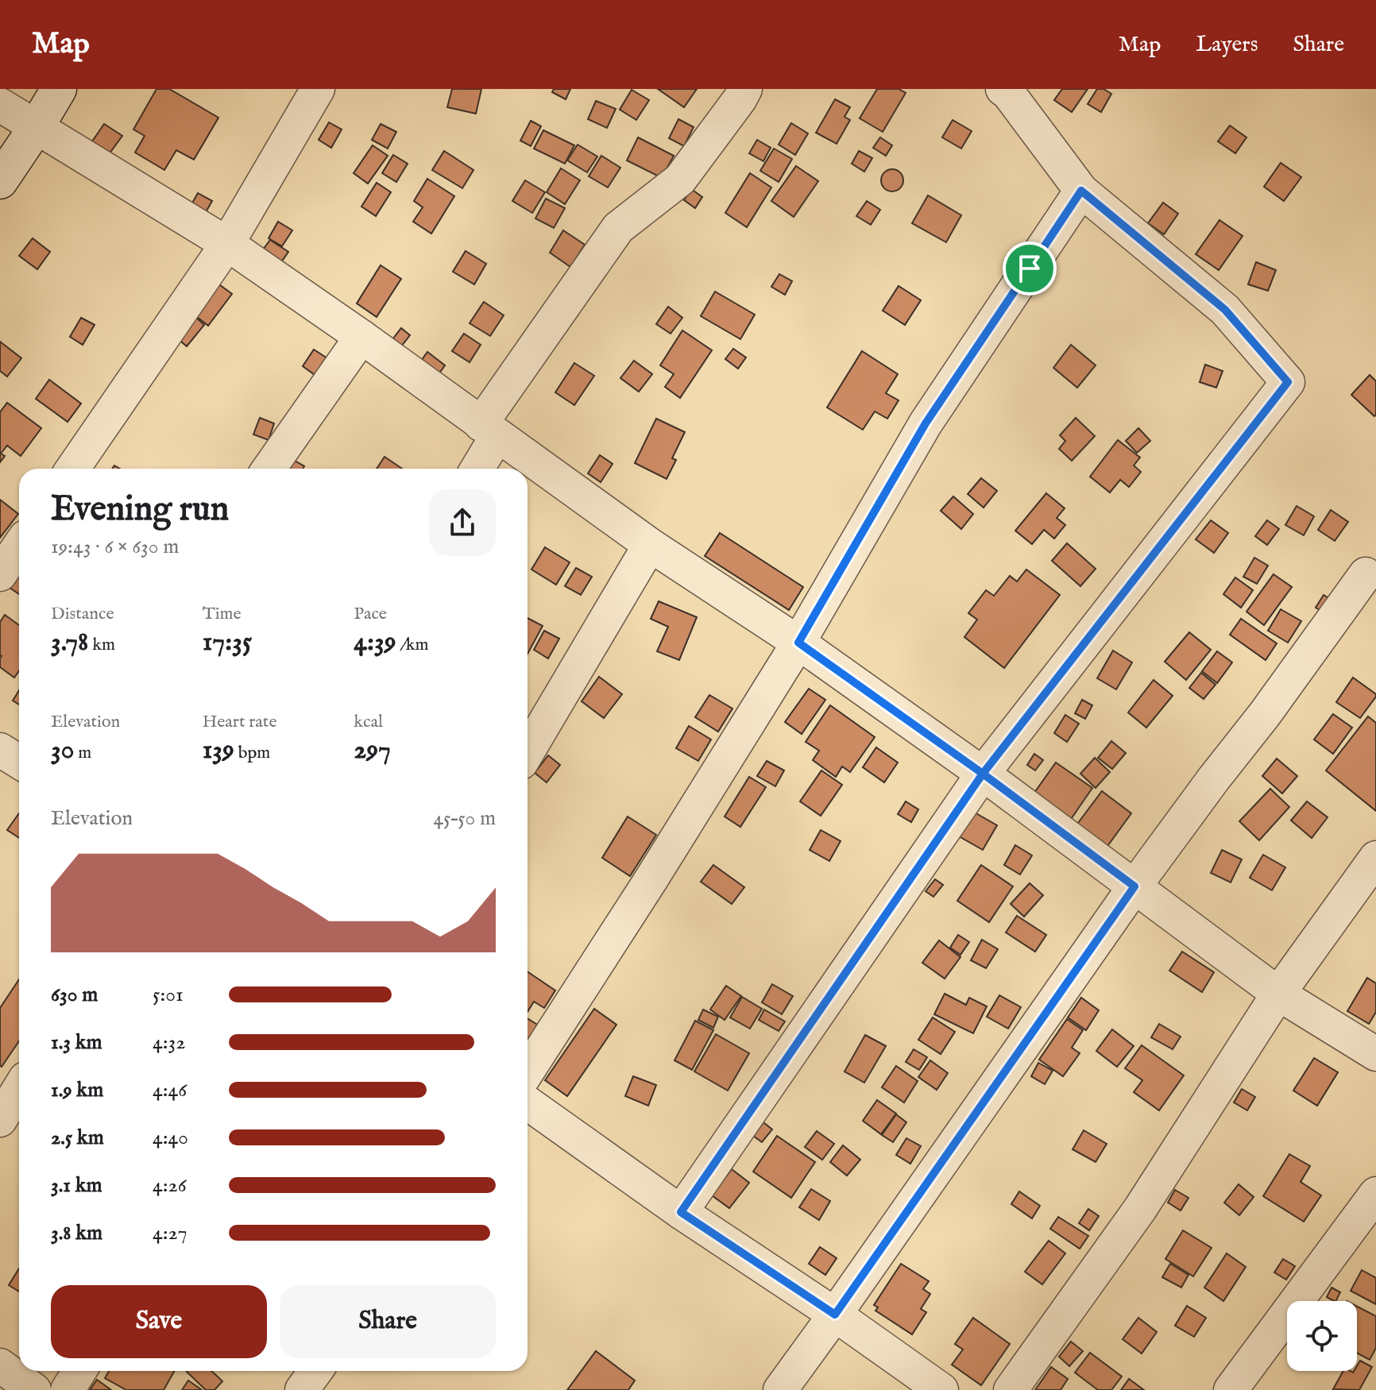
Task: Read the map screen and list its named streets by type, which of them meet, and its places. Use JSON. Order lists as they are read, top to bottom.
{
  "page": {
    "header": "Map",
    "nav": ["Map", "Layers", "Share"],
    "heading": ["Evening run", "19:43 · 6 × 630 m"],
    "stats": [
      ["Distance", "3.78 km"],
      ["Time", "17:35"],
      ["Pace", "4:39 /km"],
      ["Elevation", "30 m"],
      ["Heart rate", "139 bpm"],
      ["kcal", "297"]
    ],
    "chart": ["Elevation", "45–50 m"],
    "list": [
      {
        "name": "630 m",
        "note": "5:01"
      },
      {
        "name": "1.3 km",
        "note": "4:32"
      },
      {
        "name": "1.9 km",
        "note": "4:46"
      },
      {
        "name": "2.5 km",
        "note": "4:40"
      },
      {
        "name": "3.1 km",
        "note": "4:26"
      },
      {
        "name": "3.8 km",
        "note": "4:27"
      }
    ],
    "buttons": ["Save", "Share"]
  }
}
